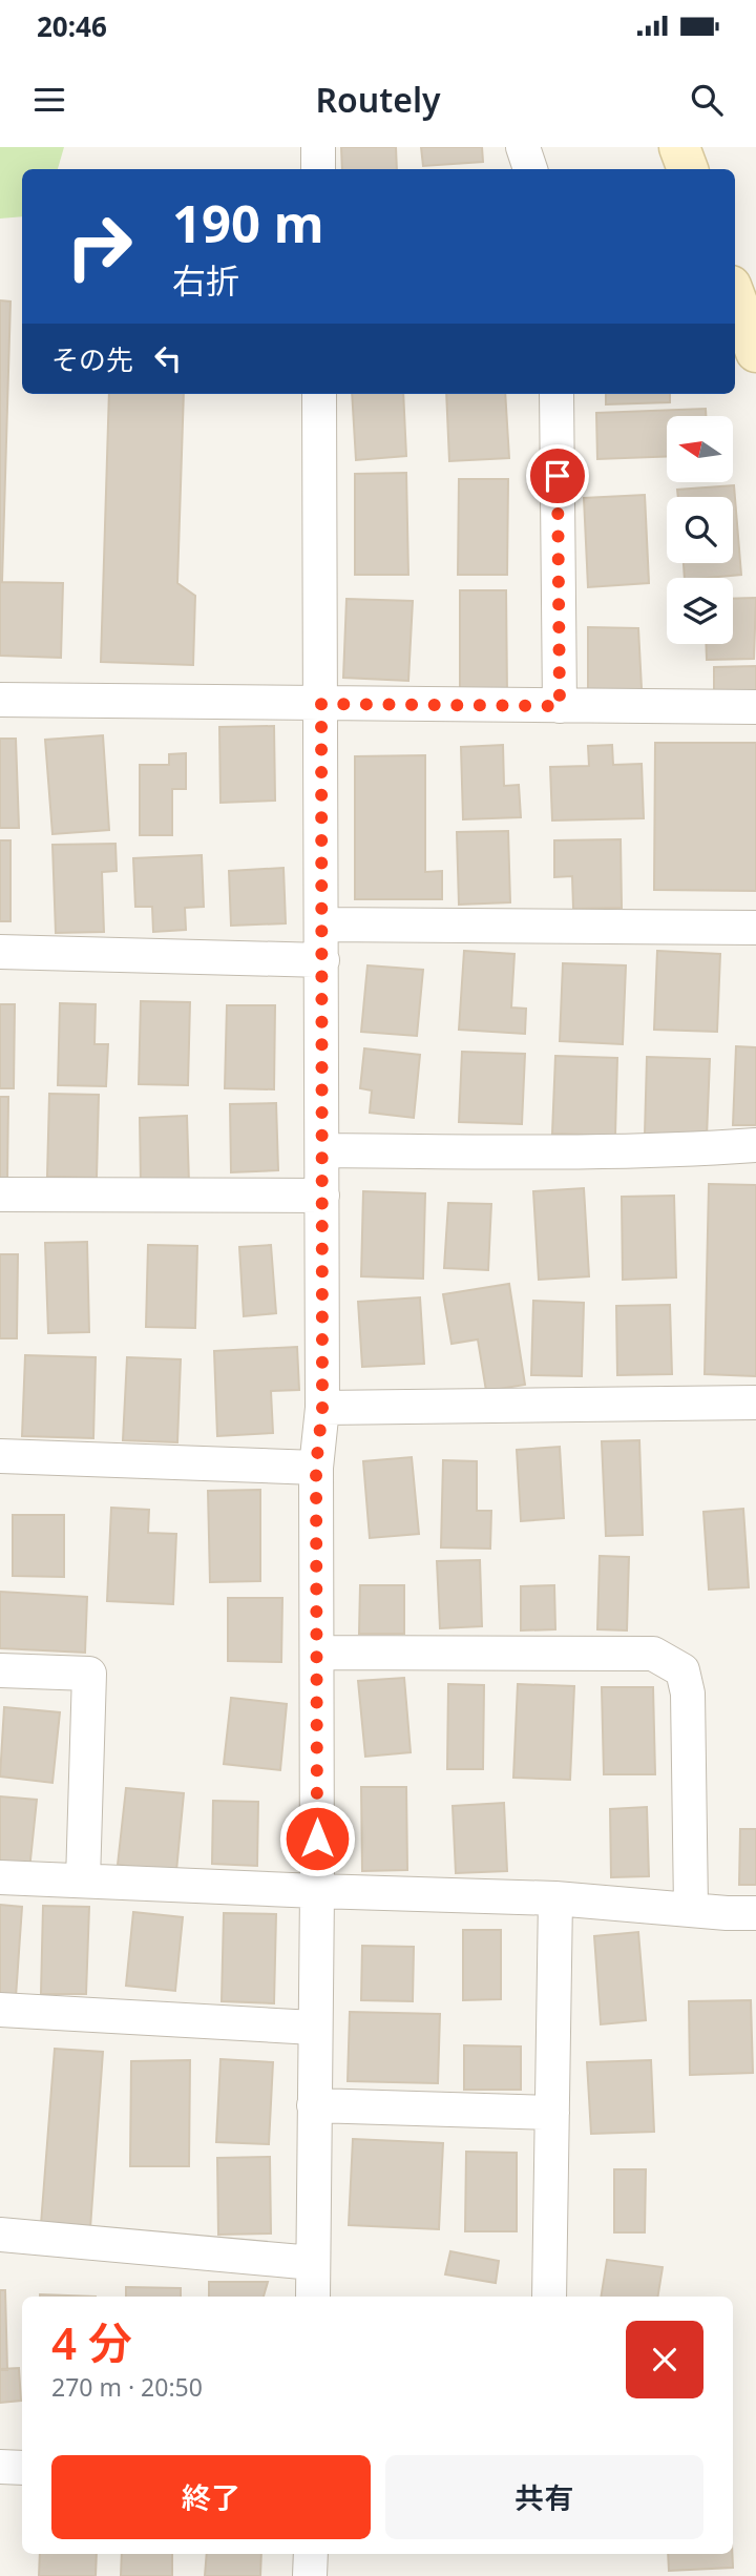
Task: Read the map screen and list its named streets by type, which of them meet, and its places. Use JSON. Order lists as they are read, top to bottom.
{
  "north": "left",
  "page": {
    "status": "20:46",
    "header": "Routely",
    "turn": ["190 m", "右折"],
    "then": "その先",
    "heading": ["4 分", "270 m · 20:50"],
    "buttons": ["終了", "共有"]
  }
}
